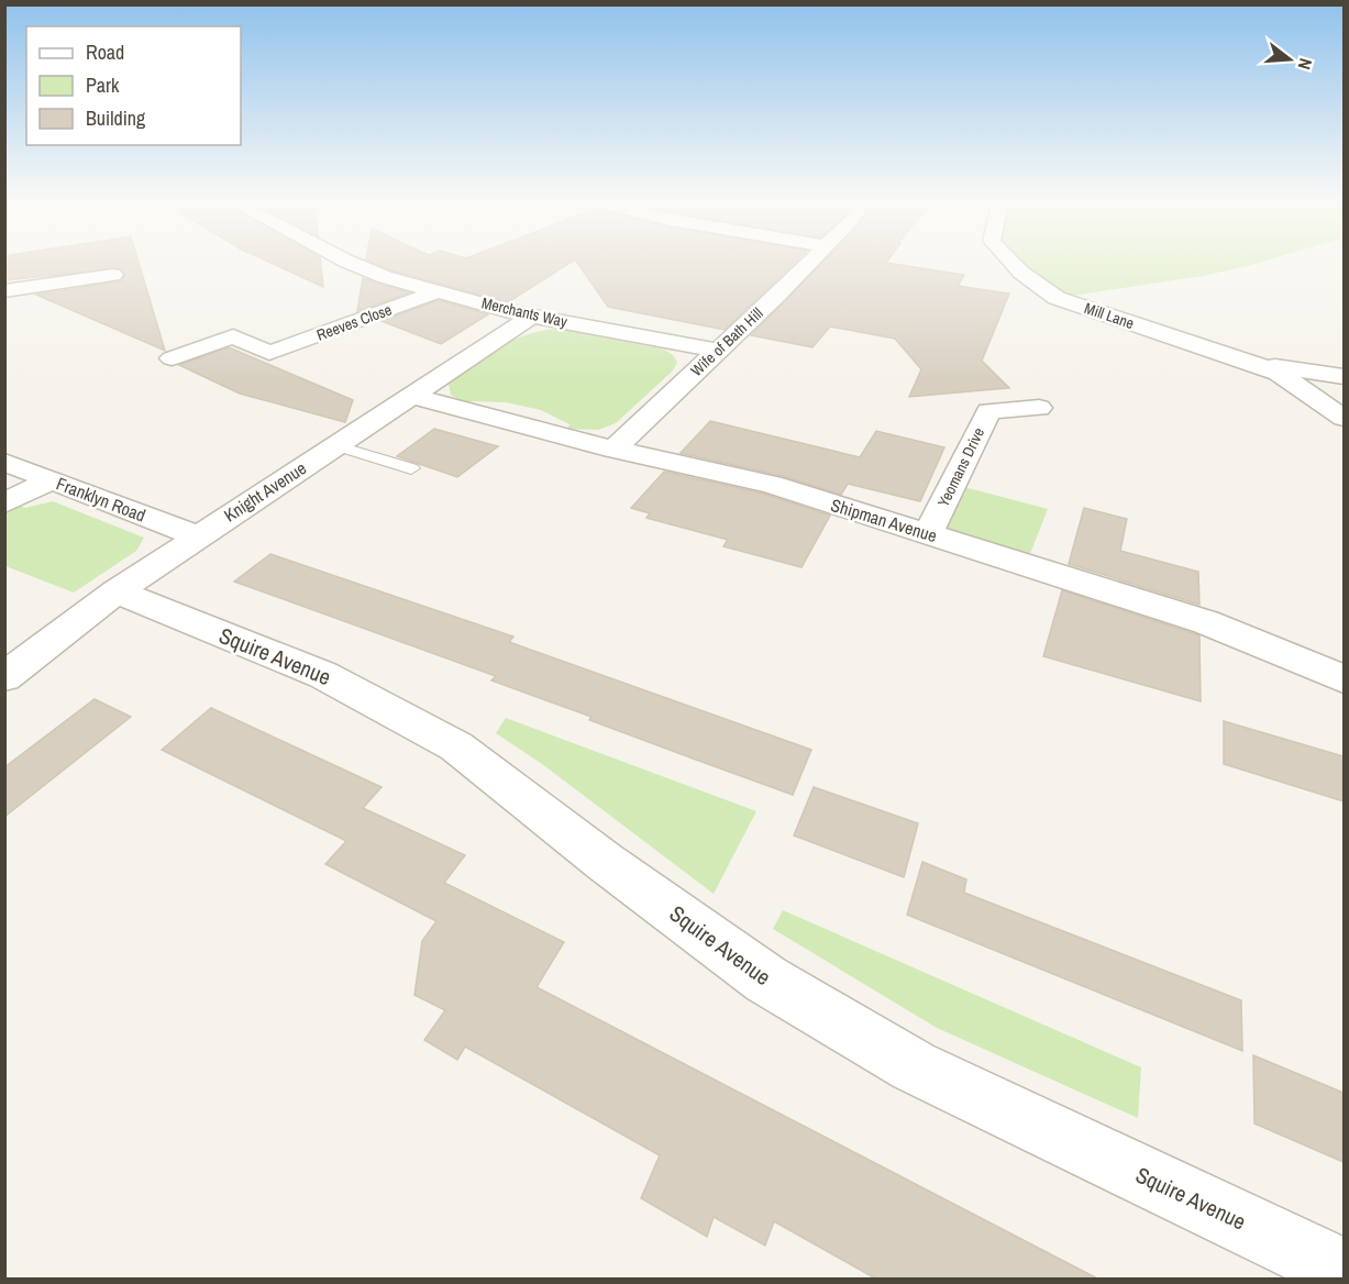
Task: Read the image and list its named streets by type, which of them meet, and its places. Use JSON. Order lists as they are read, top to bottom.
{
  "streets": {
    "street": [
      "Merchants Way",
      "Mill Lane",
      "Reeves Close",
      "Wife of Bath Hill",
      "Yeomans Drive",
      "Knight Avenue",
      "Franklyn Road",
      "Shipman Avenue",
      "Squire Avenue"
    ]
  },
  "crossings": [
    ["Merchants Way", "Reeves Close"],
    ["Merchants Way", "Wife of Bath Hill"],
    ["Merchants Way", "Knight Avenue"],
    ["Wife of Bath Hill", "Shipman Avenue"],
    ["Yeomans Drive", "Shipman Avenue"],
    ["Knight Avenue", "Franklyn Road"],
    ["Knight Avenue", "Shipman Avenue"],
    ["Knight Avenue", "Squire Avenue"]
  ],
  "legend": ["Road", "Park", "Building"],
  "north": "right"
}
